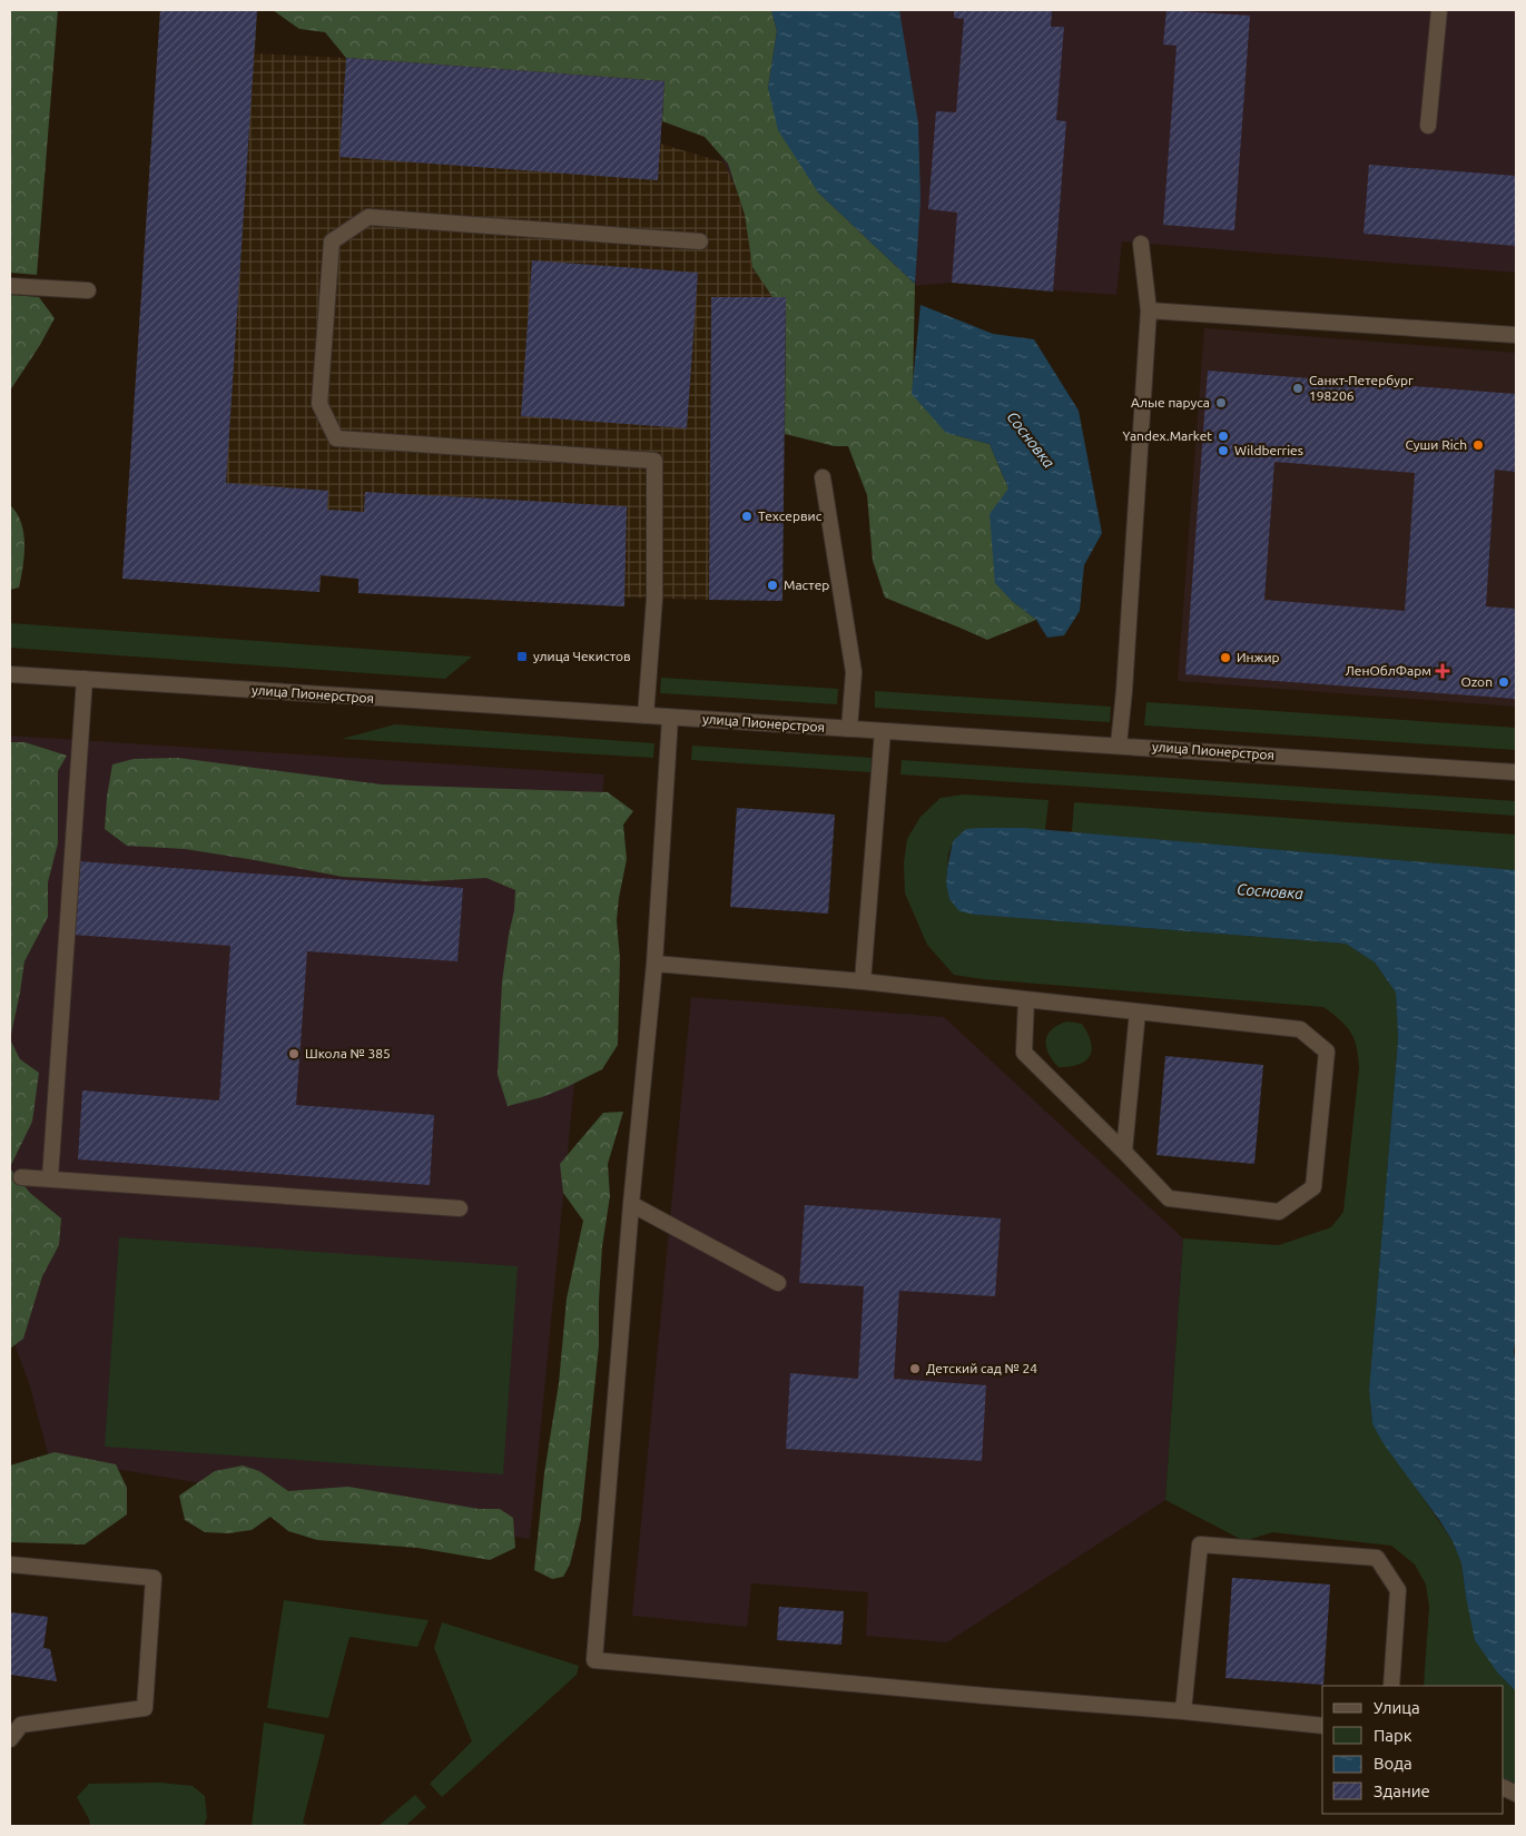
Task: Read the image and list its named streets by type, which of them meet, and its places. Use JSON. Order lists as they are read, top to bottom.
{
  "streets": {
    "street": ["улица Пионерстроя"]
  },
  "water": ["Сосновка"],
  "places": {
    "other": [
      "Санкт-Петербург 198206",
      "Алые паруса",
      "Yandex.Market",
      "Суши Rich",
      "Wildberries",
      "Техсервис",
      "Мастер",
      "Инжир",
      "Ozon",
      "Школа № 385",
      "Детский сад № 24"
    ],
    "transit": ["улица Чекистов"],
    "health": ["ЛенОблФарм"]
  },
  "legend": [
    "Улица",
    "Парк",
    "Вода",
    "Здание"
  ]
}
